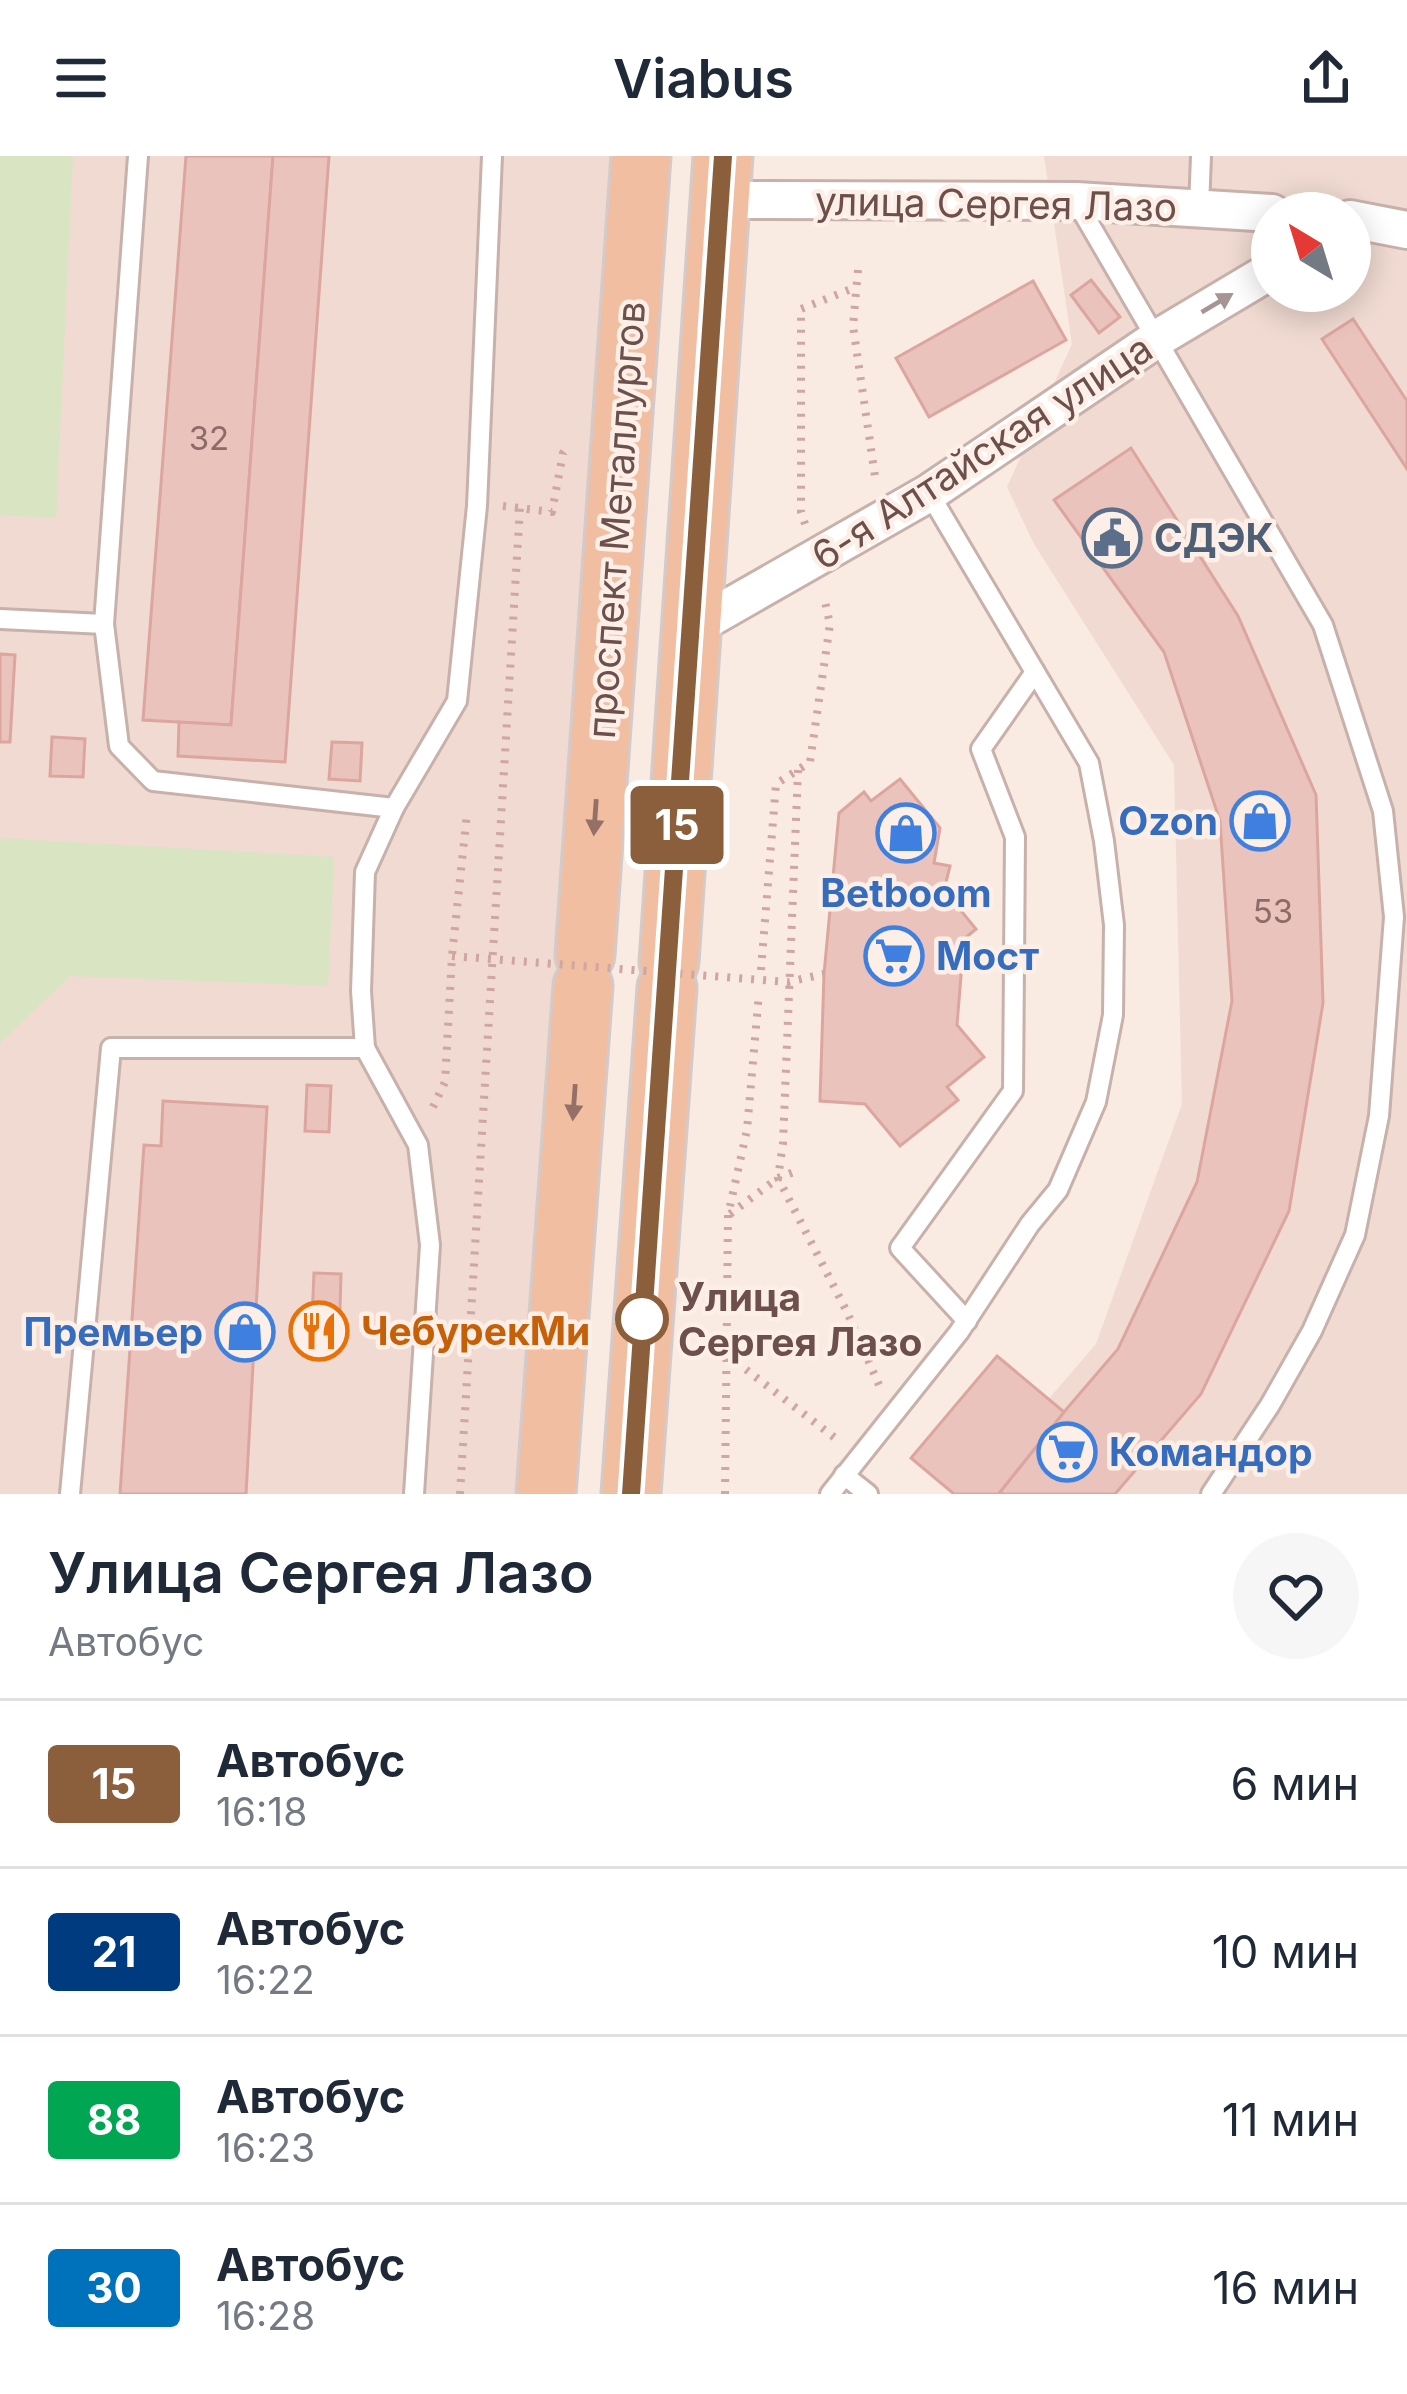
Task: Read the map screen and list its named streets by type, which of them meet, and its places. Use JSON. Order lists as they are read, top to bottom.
{
  "streets": {
    "main road": ["проспект Металлургов"],
    "street": ["улица Сергея Лазо", "6-я Алтайская улица"]
  },
  "crossings": [
    ["улица Сергея Лазо", "проспект Металлургов"],
    ["6-я Алтайская улица", "проспект Металлургов"]
  ],
  "places": {
    "public building": ["СДЭК"],
    "shop": ["Ozon", "Betboom", "Премьер"],
    "supermarket": ["Мост", "Командор"],
    "other": ["Улица Сергея Лазо"],
    "restaurant": ["ЧебурекМи"]
  },
  "lines": ["bus line 15"],
  "house_numbers": ["32", "53"],
  "north": "top left",
  "page": {
    "header": "Viabus",
    "on_map": "15",
    "heading": ["Улица Сергея Лазо", "Автобус"],
    "list": [
      {
        "mark": "15",
        "name": "Автобус",
        "note": "16:18",
        "value": "6 мин"
      },
      {
        "mark": "21",
        "name": "Автобус",
        "note": "16:22",
        "value": "10 мин"
      },
      {
        "mark": "88",
        "name": "Автобус",
        "note": "16:23",
        "value": "11 мин"
      },
      {
        "mark": "30",
        "name": "Автобус",
        "note": "16:28",
        "value": "16 мин"
      }
    ]
  }
}
